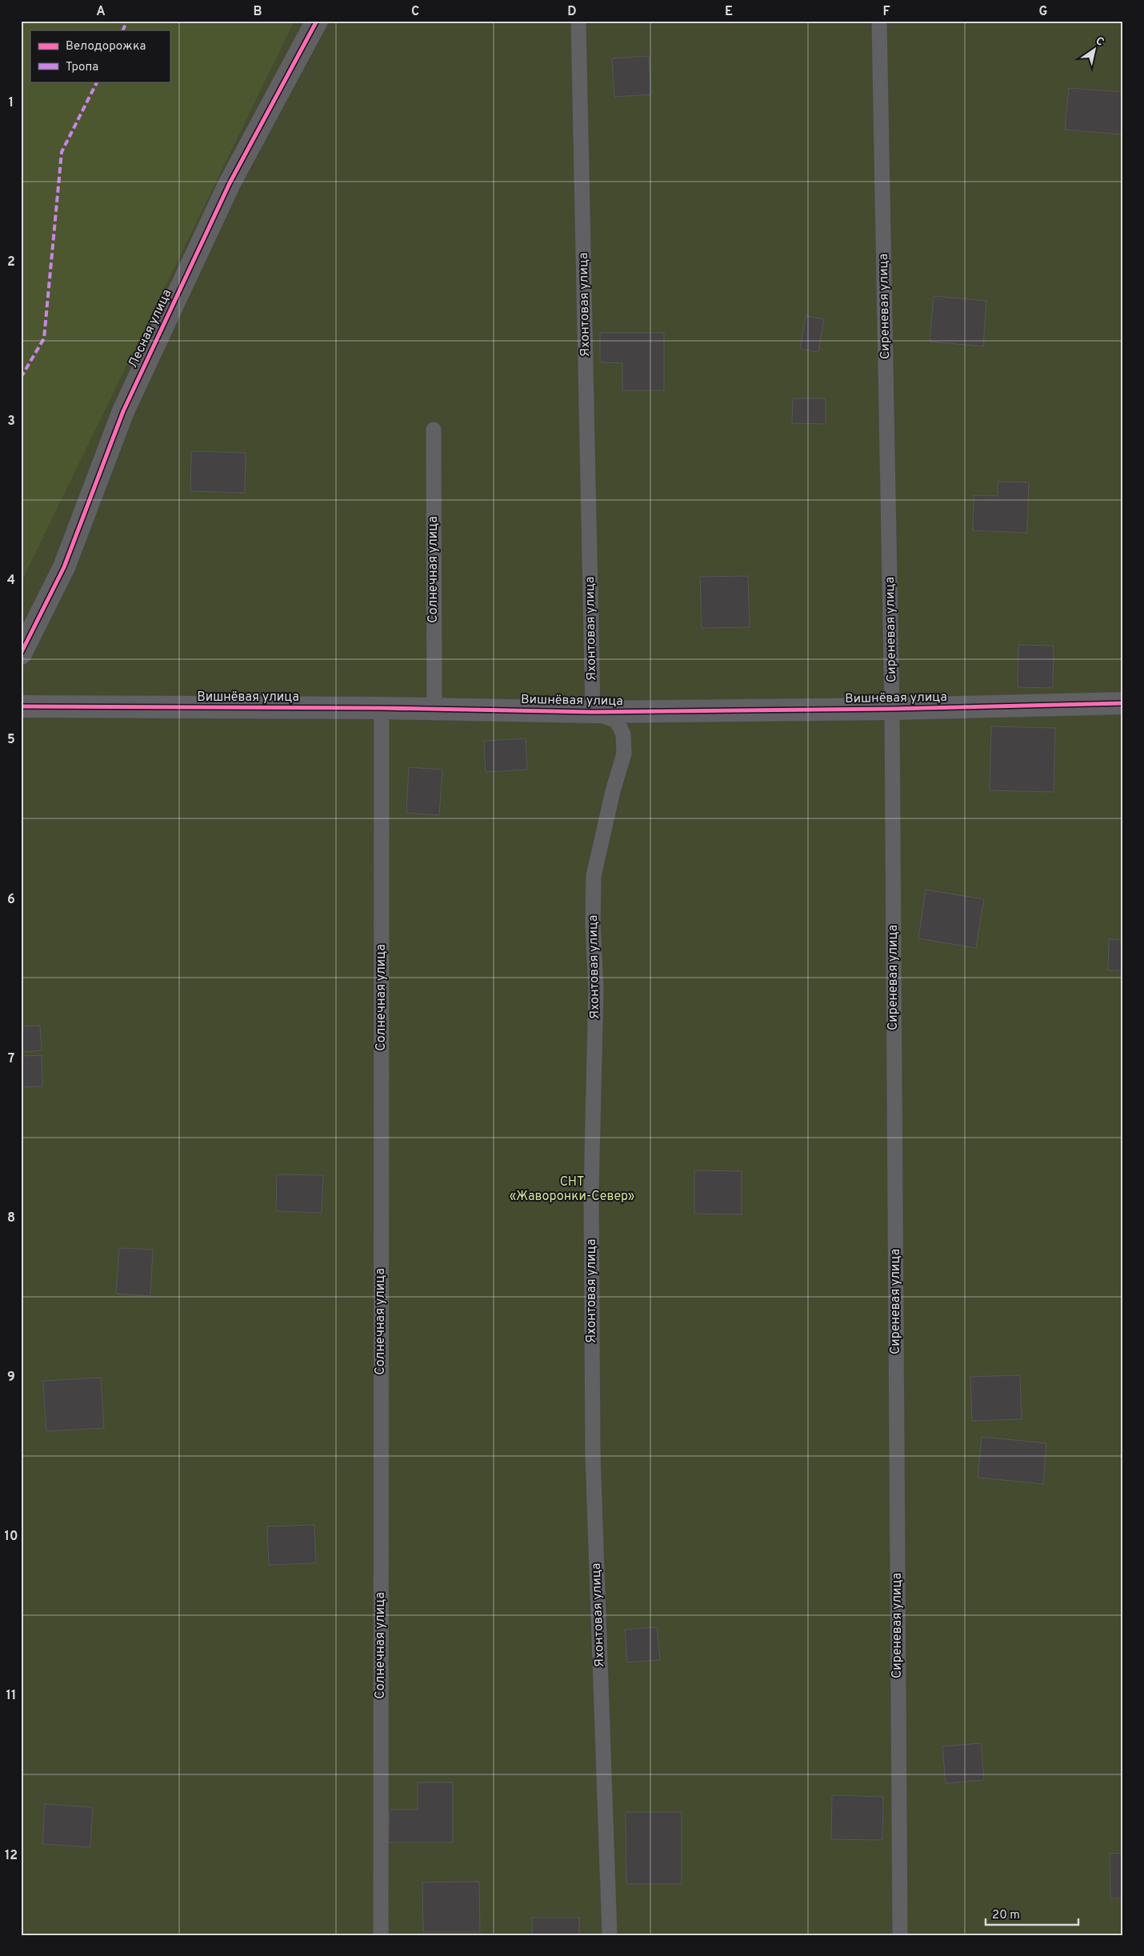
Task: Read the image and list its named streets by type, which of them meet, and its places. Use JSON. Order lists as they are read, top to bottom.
{
  "streets": {
    "street": ["Лесная улица", "Вишнёвая улица"],
    "lane": ["Яхонтовая улица", "Сиреневая улица", "Солнечная улица"]
  },
  "crossings": [
    ["Яхонтовая улица", "Вишнёвая улица"],
    ["Сиреневая улица", "Вишнёвая улица"],
    ["Солнечная улица", "Вишнёвая улица"]
  ],
  "parks": ["СНТ «Жаворонки-Север»"],
  "legend": ["Велодорожка", "Тропа"],
  "scale_bar": "20 m",
  "north": "top right",
  "grid": {
    "columns": [
      "A",
      "B",
      "C",
      "D",
      "E",
      "F",
      "G"
    ],
    "rows": [
      "1",
      "2",
      "3",
      "4",
      "5",
      "6",
      "7",
      "8",
      "9",
      "10",
      "11",
      "12"
    ]
  }
}
